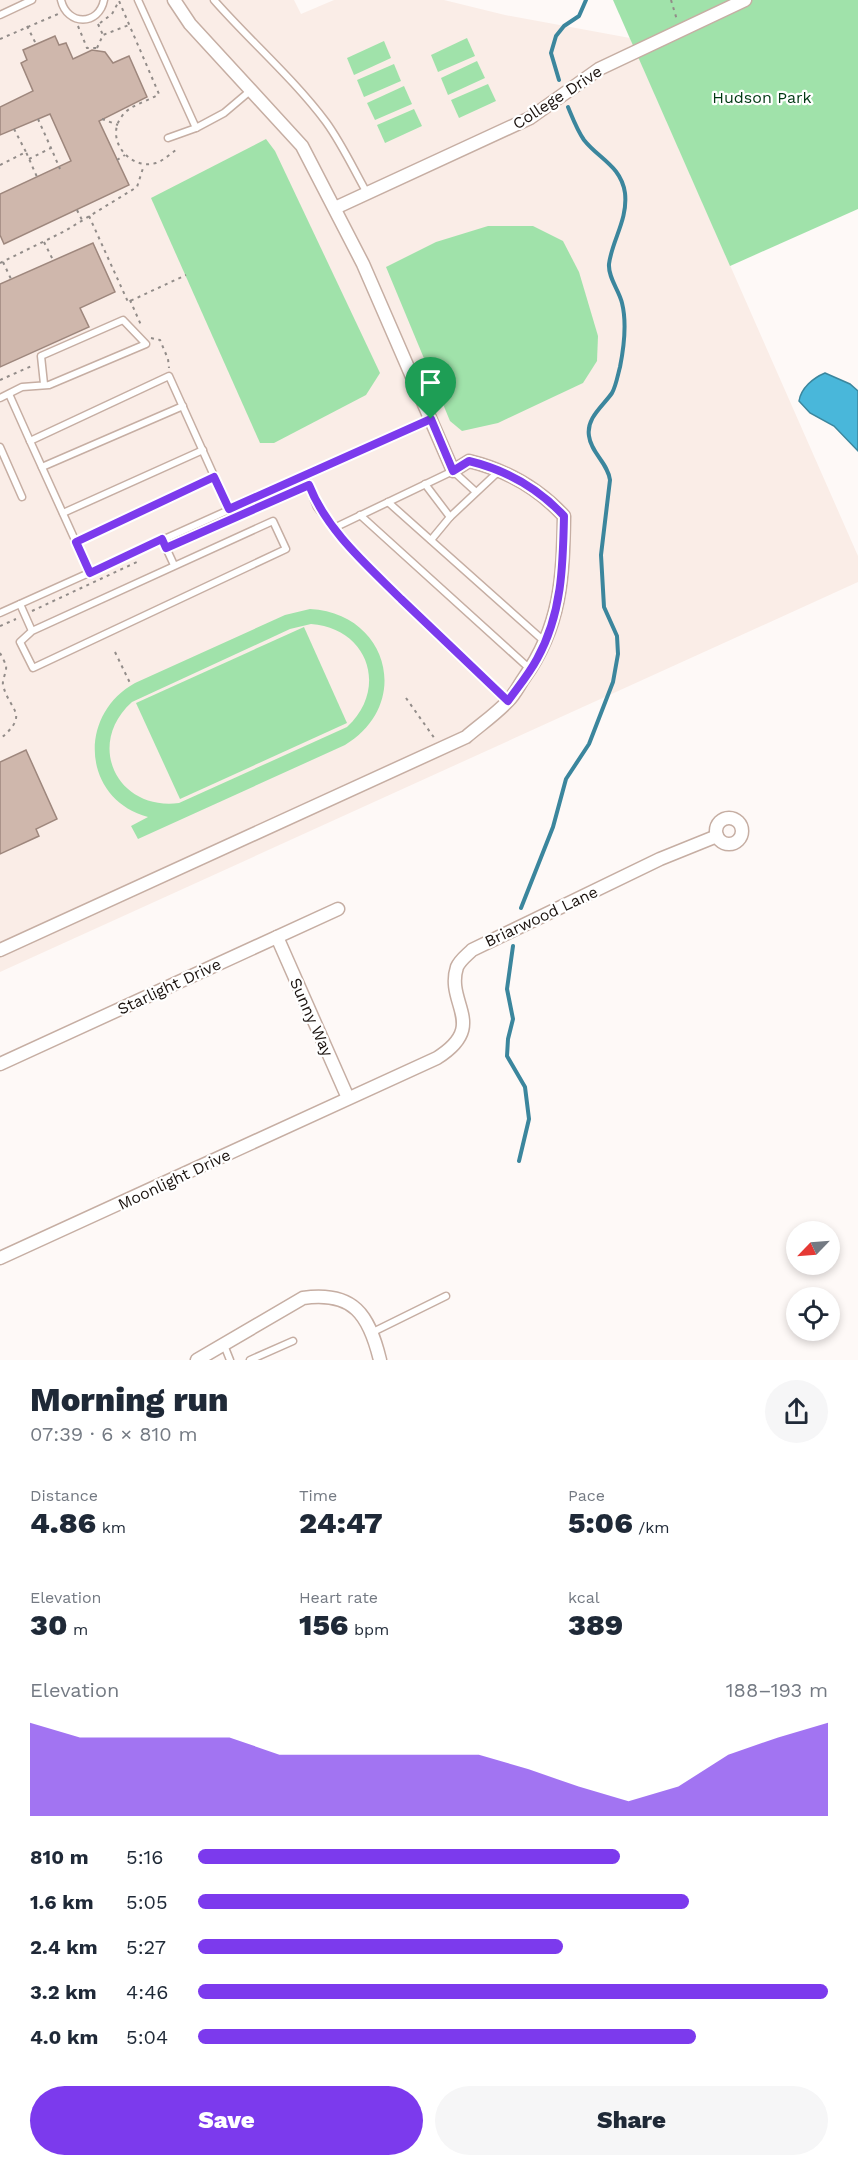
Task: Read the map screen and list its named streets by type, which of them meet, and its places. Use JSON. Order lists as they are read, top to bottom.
{
  "streets": {
    "street": [
      "College Drive",
      "Briarwood Lane",
      "Starlight Drive",
      "Sunny Way",
      "Moonlight Drive"
    ]
  },
  "crossings": [
    ["Briarwood Lane", "Sunny Way"],
    ["Briarwood Lane", "Moonlight Drive"],
    ["Starlight Drive", "Sunny Way"],
    ["Sunny Way", "Moonlight Drive"]
  ],
  "parks": ["Hudson Park"],
  "north": "bottom left",
  "page": {
    "heading": ["Morning run", "07:39 · 6 × 810 m"],
    "stats": [
      ["Distance", "4.86 km"],
      ["Time", "24:47"],
      ["Pace", "5:06 /km"],
      ["Elevation", "30 m"],
      ["Heart rate", "156 bpm"],
      ["kcal", "389"]
    ],
    "chart": ["Elevation", "188–193 m"],
    "list": [
      {
        "name": "810 m",
        "note": "5:16"
      },
      {
        "name": "1.6 km",
        "note": "5:05"
      },
      {
        "name": "2.4 km",
        "note": "5:27"
      },
      {
        "name": "3.2 km",
        "note": "4:46"
      },
      {
        "name": "4.0 km",
        "note": "5:04"
      }
    ],
    "buttons": ["Save", "Share"]
  }
}
